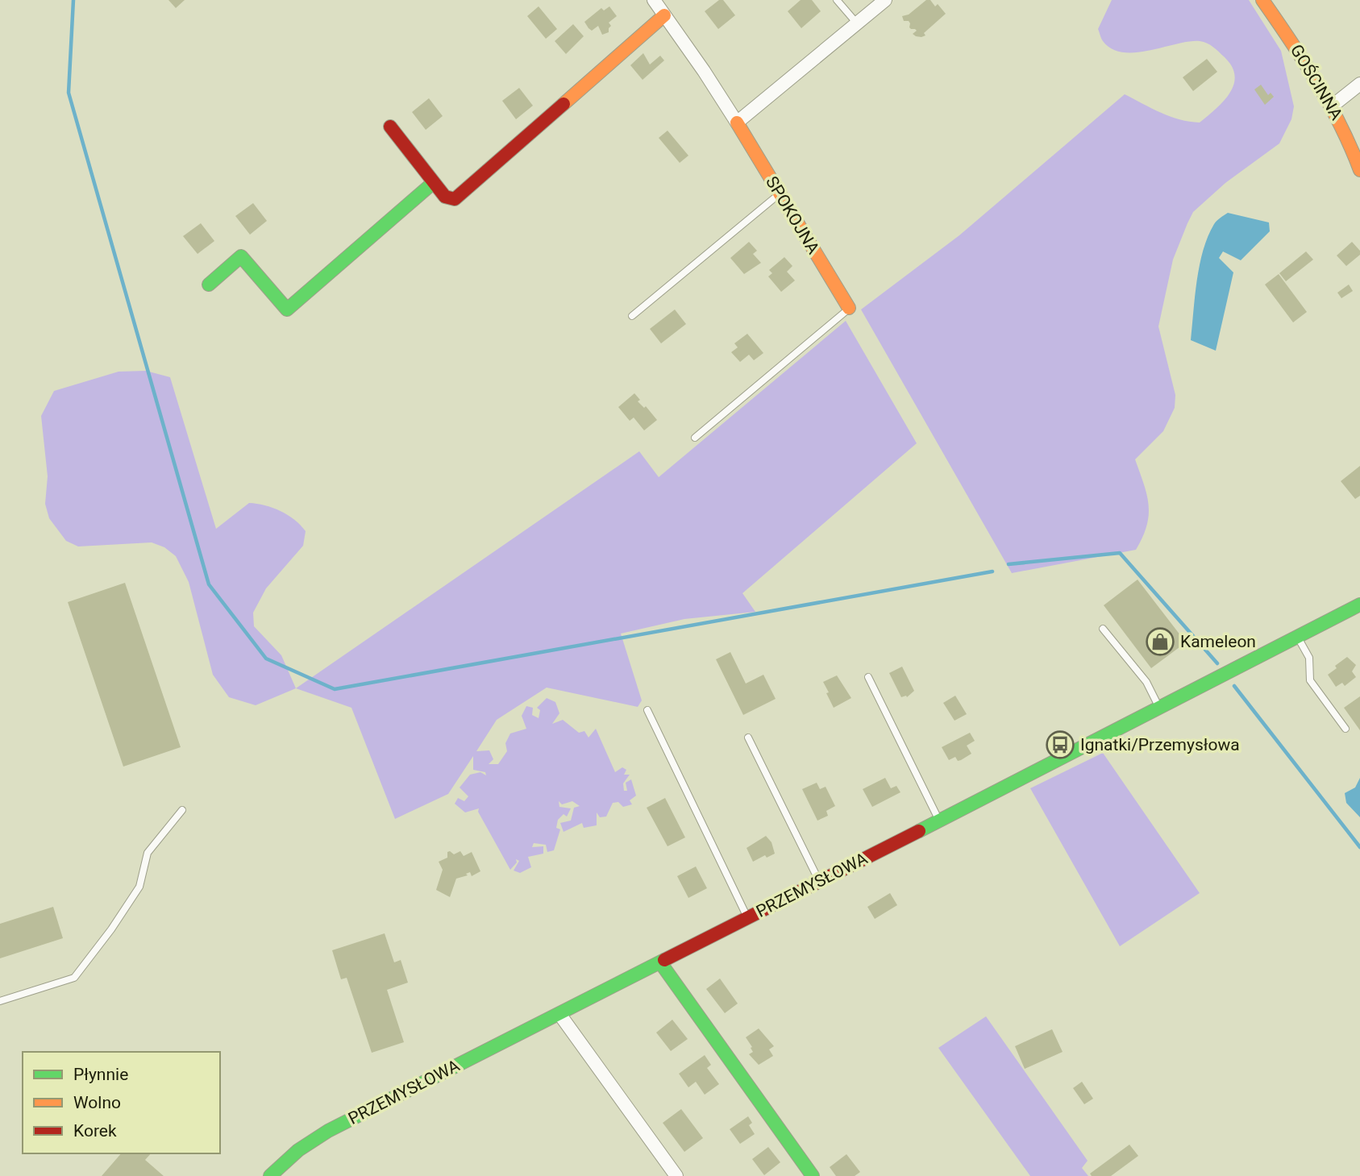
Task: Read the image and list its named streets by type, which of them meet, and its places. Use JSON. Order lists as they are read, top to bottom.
{
  "streets": {
    "street": ["GOŚCINNA", "SPOKOJNA", "PRZEMYSŁOWA"]
  },
  "places": {
    "shop": ["Kameleon"],
    "bus stop": ["Ignatki/Przemysłowa"]
  },
  "legend": ["Płynnie", "Wolno", "Korek"]
}
